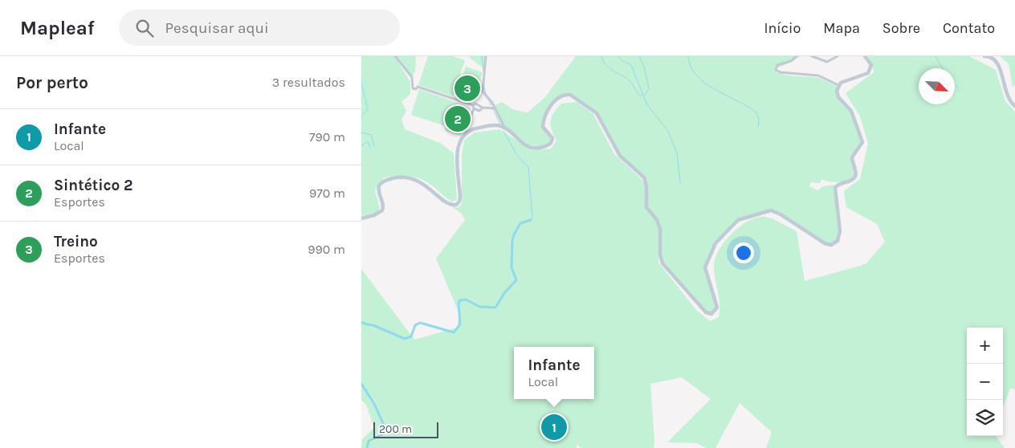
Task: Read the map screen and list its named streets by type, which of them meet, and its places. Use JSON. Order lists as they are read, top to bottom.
{
  "scale_bar": "200 m",
  "north": "bottom right",
  "page": {
    "header": "Mapleaf",
    "search": "Pesquisar aqui",
    "nav": [
      "Início",
      "Mapa",
      "Sobre",
      "Contato"
    ],
    "heading": ["Por perto", "3 resultados"],
    "pins": ["3", "2", "1"],
    "list": [
      {
        "mark": "1",
        "name": "Infante",
        "note": "Local",
        "value": "790 m"
      },
      {
        "mark": "2",
        "name": "Sintético 2",
        "note": "Esportes",
        "value": "970 m"
      },
      {
        "mark": "3",
        "name": "Treino",
        "note": "Esportes",
        "value": "990 m"
      }
    ],
    "map_buttons": ["+", "−"],
    "popup": ["Infante", "Local"],
    "scale": "200 m"
  }
}
